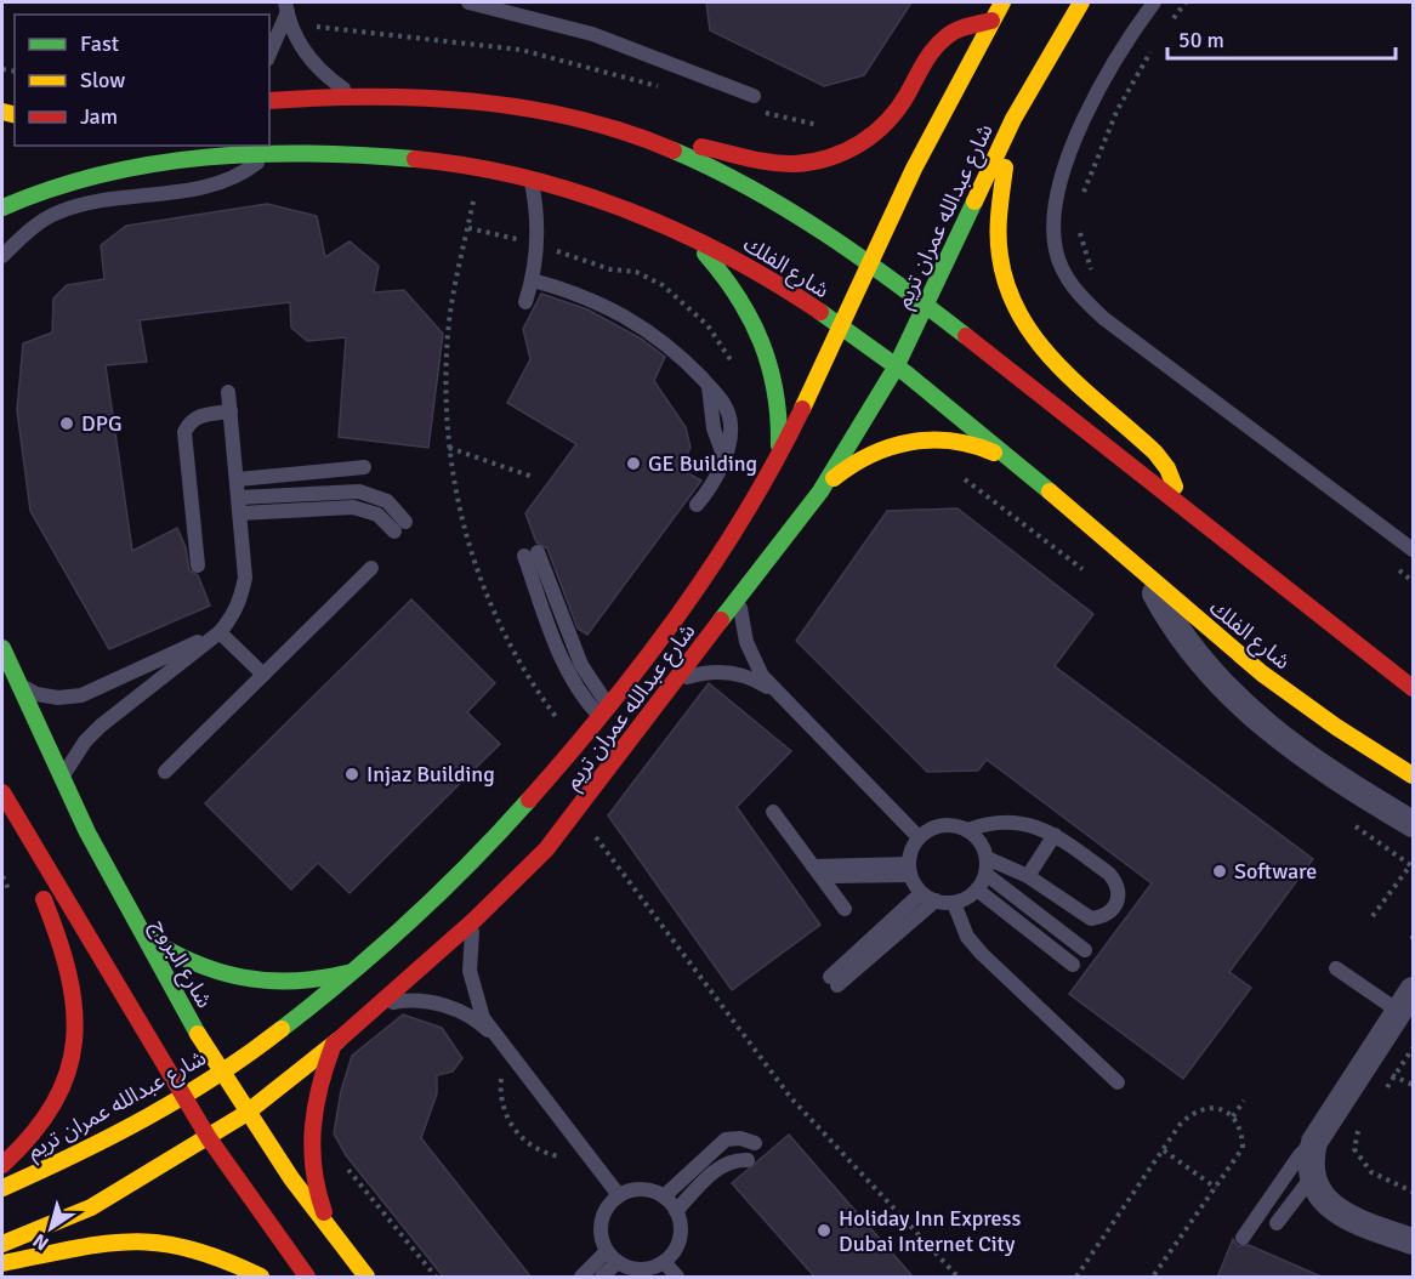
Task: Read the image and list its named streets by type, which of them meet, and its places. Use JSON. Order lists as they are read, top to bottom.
{
  "streets": {
    "main road": ["شارع عبدالله عمران تريم", "شارع الفلك", "شارع البروج"]
  },
  "crossings": [
    ["شارع عبدالله عمران تريم", "شارع الفلك"],
    ["شارع عبدالله عمران تريم", "شارع البروج"]
  ],
  "places": [
    "DPG",
    "GE Building",
    "Injaz Building",
    "Software",
    "Holiday Inn Express Dubai Internet City"
  ],
  "legend": ["Fast", "Slow", "Jam"],
  "scale_bar": "50 m",
  "north": "bottom left"
}
